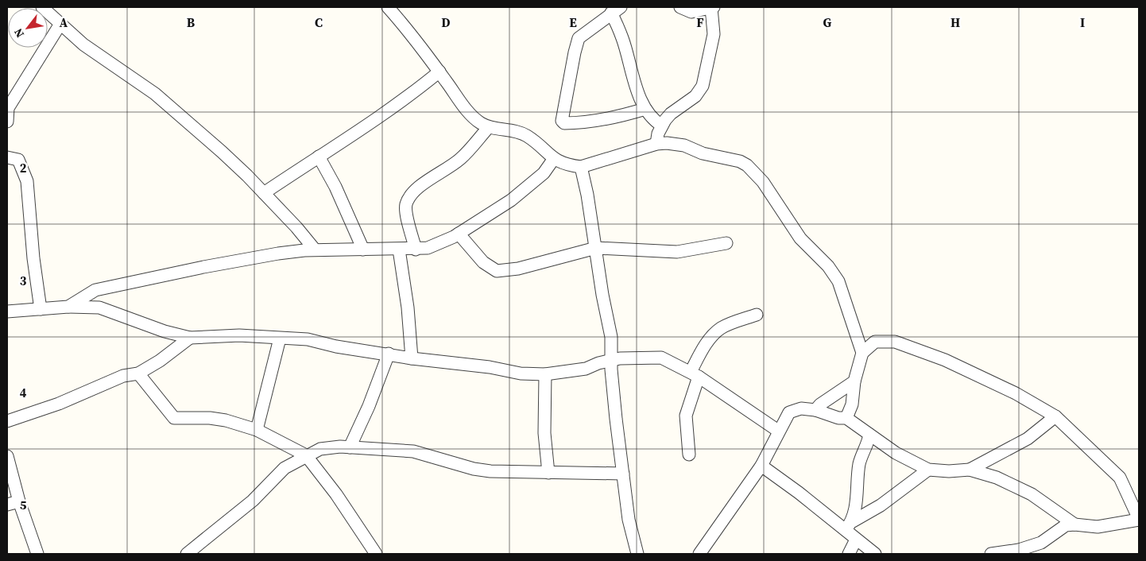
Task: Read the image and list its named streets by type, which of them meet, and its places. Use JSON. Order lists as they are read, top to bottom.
{
  "north": "bottom left",
  "grid": {
    "columns": [
      "A",
      "B",
      "C",
      "D",
      "E",
      "F",
      "G",
      "H",
      "I"
    ],
    "rows": [
      "2",
      "3",
      "4",
      "5"
    ]
  }
}
